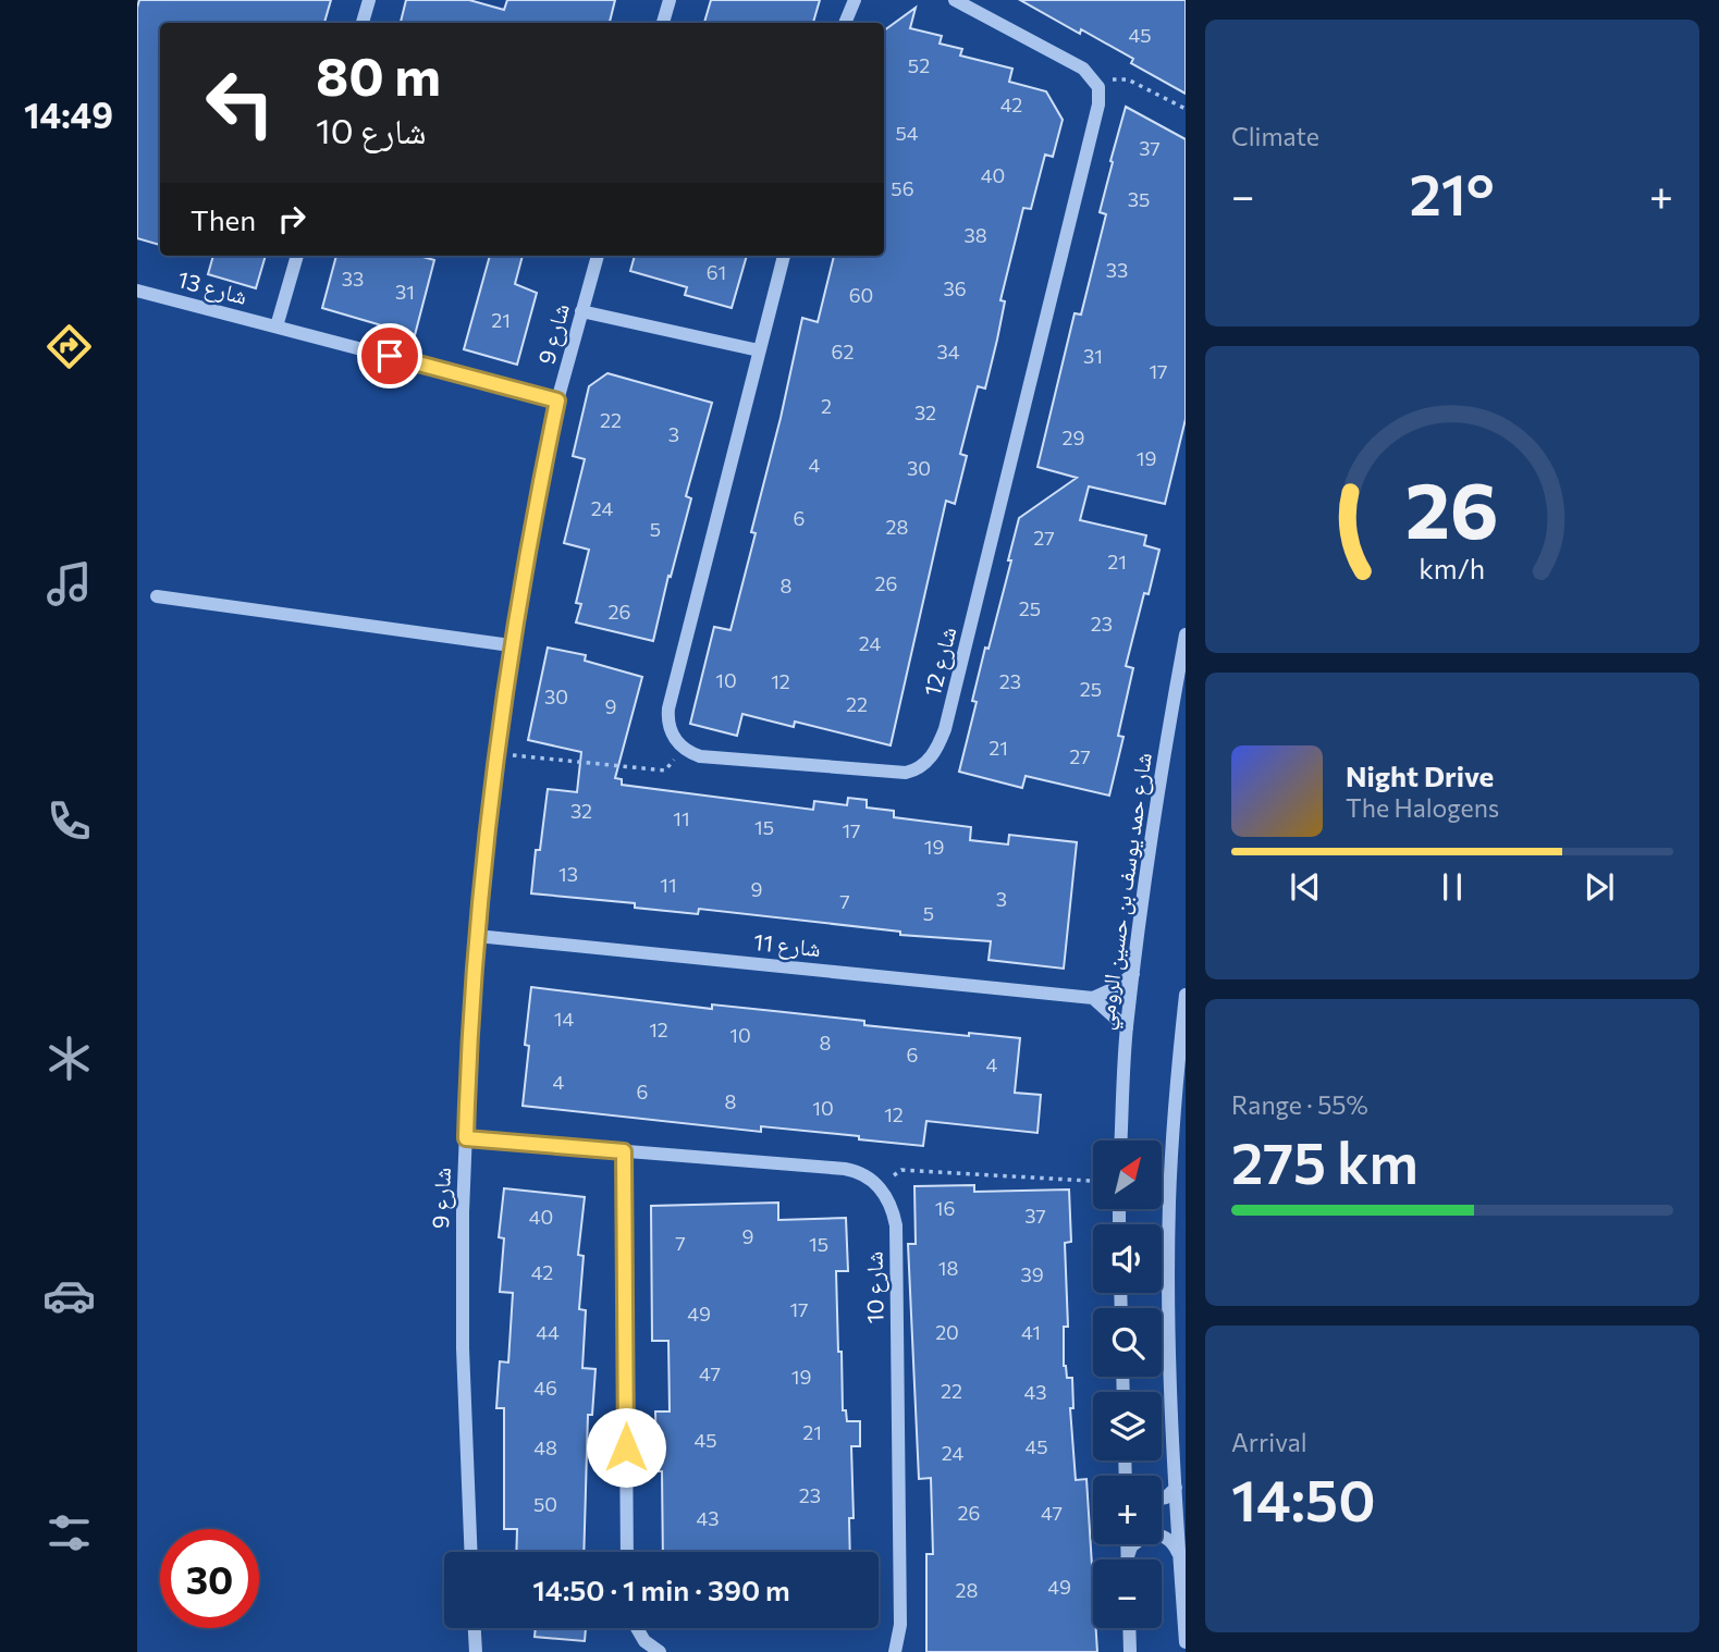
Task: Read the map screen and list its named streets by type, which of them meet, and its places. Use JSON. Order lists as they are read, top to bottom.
{
  "streets": {
    "street": [
      "شارع 13",
      "شارع 9",
      "شارع 12",
      "شارع حمد يوسف بن حسين الرومي",
      "شارع 11",
      "شارع 10"
    ]
  },
  "crossings": [
    ["شارع 13", "شارع 9"],
    ["شارع 9", "شارع 11"]
  ],
  "house_numbers": [
    "45",
    "52",
    "42",
    "54",
    "37",
    "40",
    "56",
    "35",
    "38",
    "33",
    "61",
    "33",
    "36",
    "31",
    "60",
    "21",
    "62",
    "34",
    "31",
    "17",
    "2",
    "32",
    "22",
    "3",
    "29",
    "19",
    "4",
    "30",
    "24",
    "6",
    "28",
    "5",
    "27",
    "21",
    "26",
    "8",
    "25",
    "26",
    "23",
    "24",
    "10",
    "12",
    "23",
    "25",
    "30",
    "22",
    "9",
    "21",
    "27",
    "32",
    "11",
    "15",
    "17",
    "19",
    "13",
    "11",
    "9",
    "3",
    "7",
    "5",
    "14",
    "12",
    "10",
    "8",
    "6",
    "4",
    "4",
    "6",
    "8",
    "10",
    "12",
    "16",
    "37",
    "40",
    "9",
    "7",
    "15",
    "18",
    "42",
    "39",
    "17",
    "49",
    "44",
    "20",
    "41",
    "47",
    "19",
    "46",
    "22",
    "43",
    "21",
    "45",
    "45",
    "48",
    "24",
    "23",
    "50",
    "26",
    "47",
    "43",
    "49",
    "28"
  ],
  "north": "top right",
  "page": {
    "tabs": "14:49",
    "tile": [
      "Climate",
      ["Range · 55%", "275 km"],
      ["Arrival", "14:50"]
    ],
    "turn": ["80 m", "شارع 10"],
    "heat": ["−", "21°", "+"],
    "then": "Then",
    "song": ["Night Drive", "The Halogens"],
    "map_buttons": ["+", "−"],
    "limit": "30",
    "trip": "14:50 · 1 min · 390 m",
    "gauge": ["26", "km/h"]
  }
}
